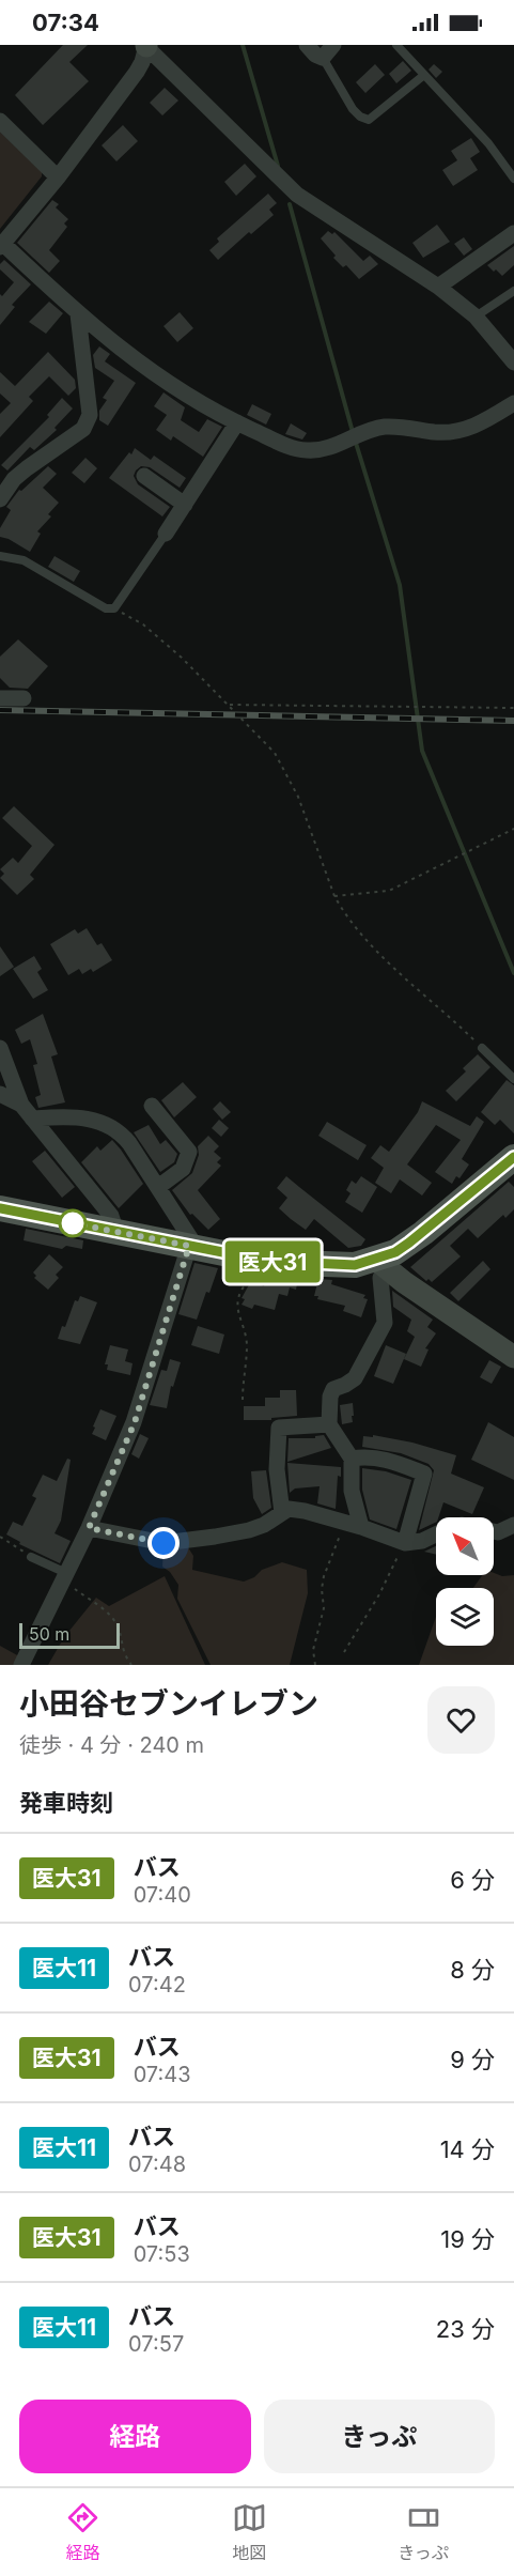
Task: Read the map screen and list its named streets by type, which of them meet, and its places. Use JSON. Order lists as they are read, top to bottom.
{
  "lines": ["bus line 医大31"],
  "scale_bar": "50 m",
  "north": "top left",
  "page": {
    "status": "07:34",
    "on_map": "医大31",
    "scale": "50 m",
    "heading": [
      ["小田谷セブンイレブン", "徒歩 · 4 分 · 240 m"],
      "発車時刻"
    ],
    "list": [
      {
        "mark": "医大31",
        "name": "バス",
        "note": "07:40",
        "value": "6 分"
      },
      {
        "mark": "医大11",
        "name": "バス",
        "note": "07:42",
        "value": "8 分"
      },
      {
        "mark": "医大31",
        "name": "バス",
        "note": "07:43",
        "value": "9 分"
      },
      {
        "mark": "医大11",
        "name": "バス",
        "note": "07:48",
        "value": "14 分"
      },
      {
        "mark": "医大31",
        "name": "バス",
        "note": "07:53",
        "value": "19 分"
      },
      {
        "mark": "医大11",
        "name": "バス",
        "note": "07:57",
        "value": "23 分"
      }
    ],
    "buttons": ["経路", "きっぷ"],
    "tabs": ["経路", "地図", "きっぷ"]
  }
}
